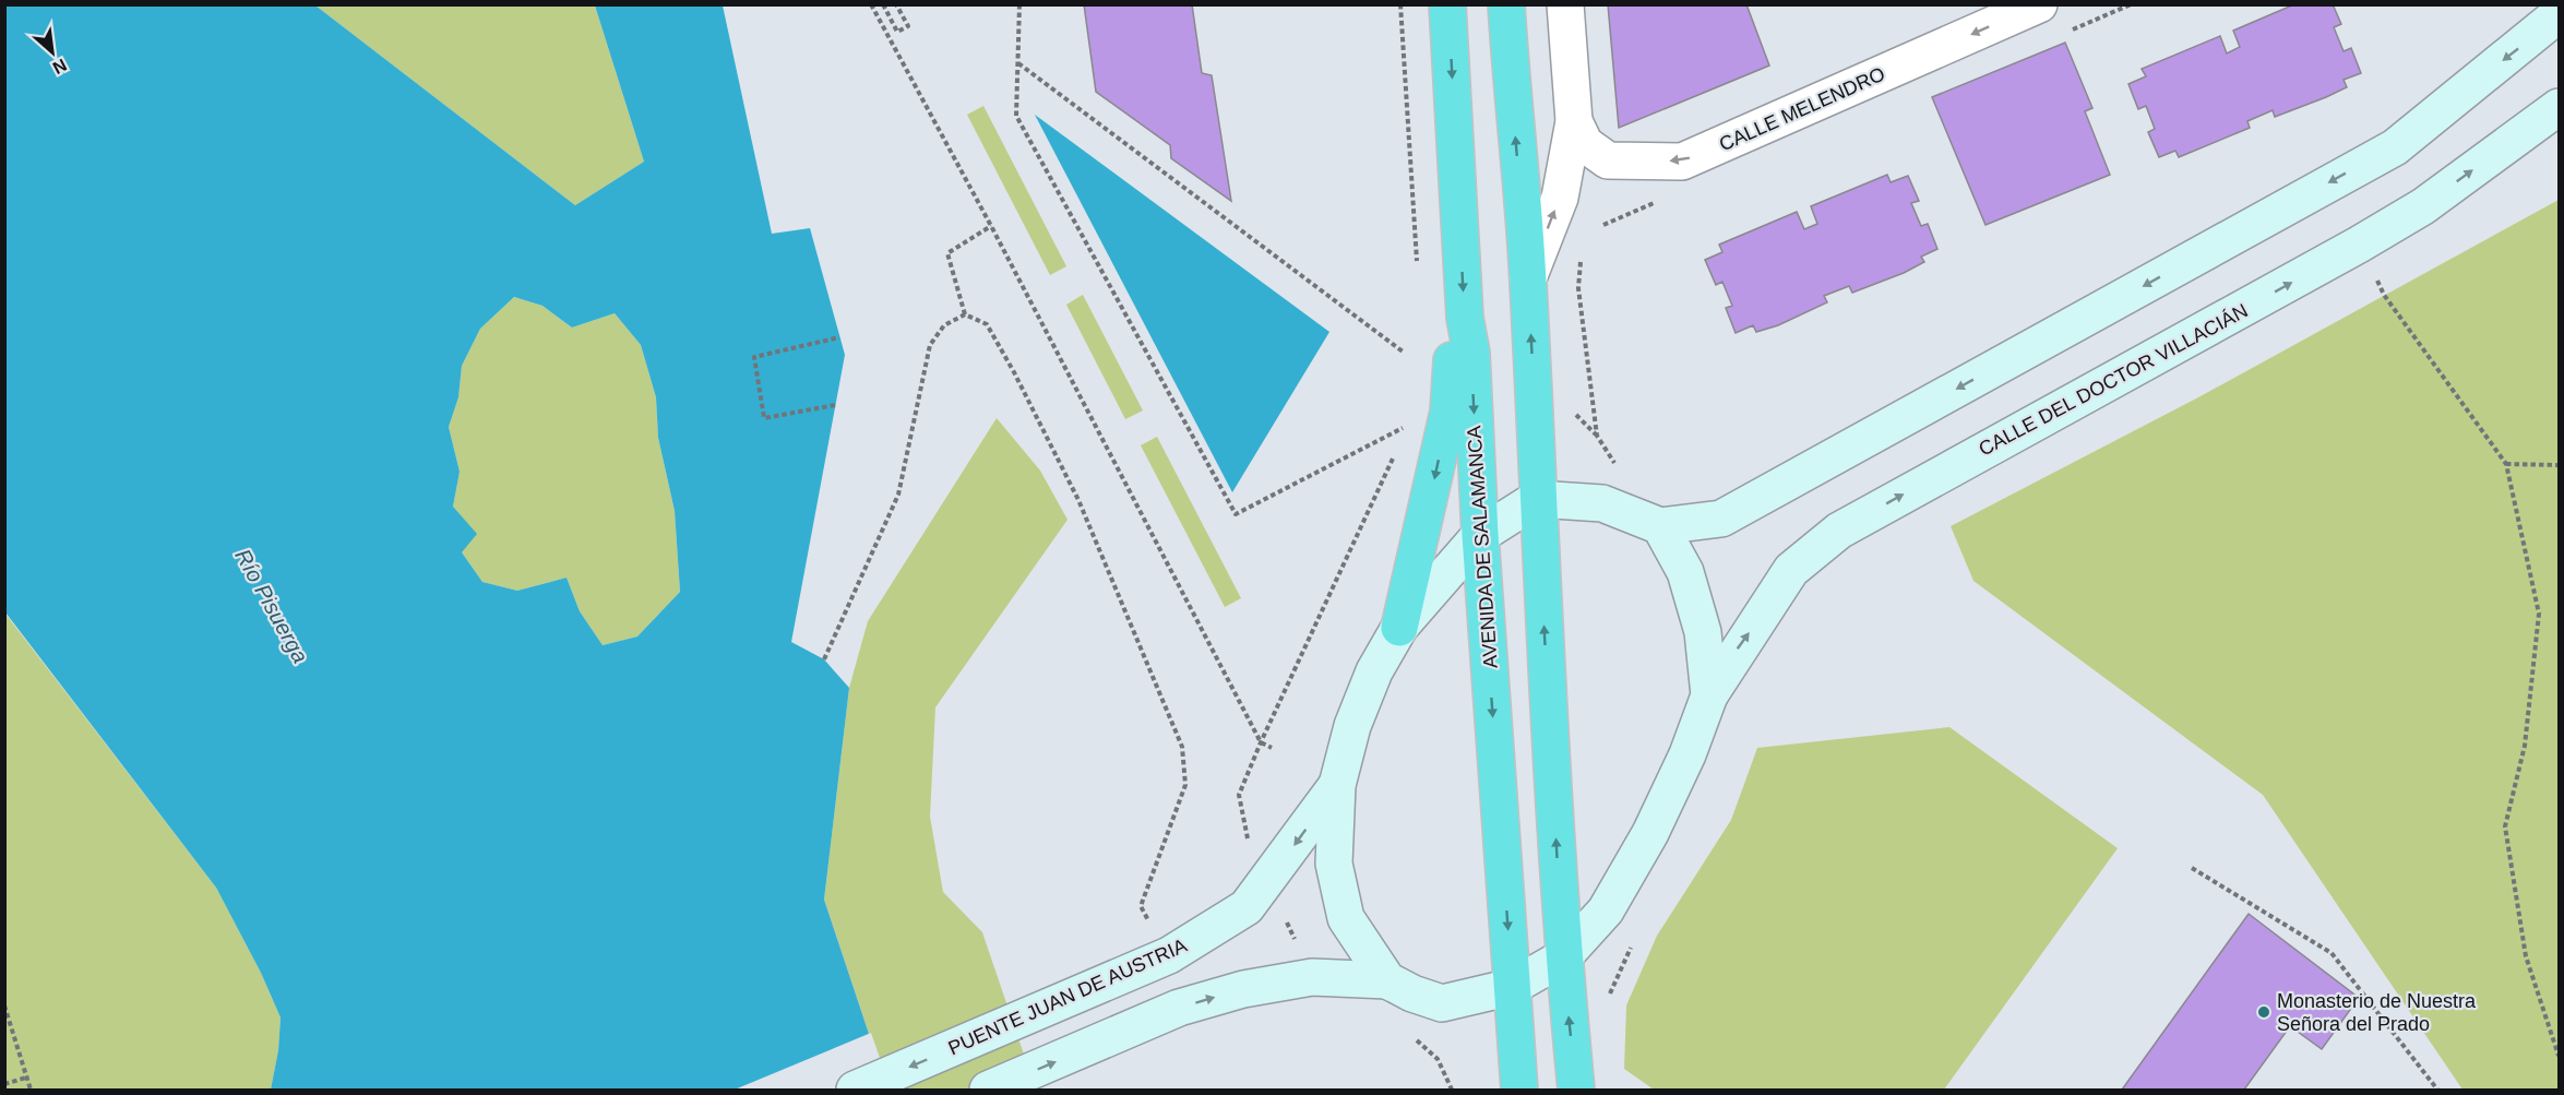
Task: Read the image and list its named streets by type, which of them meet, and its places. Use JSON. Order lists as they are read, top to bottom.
{
  "streets": {
    "highway": ["AVENIDA DE SALAMANCA"],
    "main road": ["CALLE DEL DOCTOR VILLACIÁN", "PUENTE JUAN DE AUSTRIA"],
    "street": ["CALLE MELENDRO"]
  },
  "one_way": ["CALLE MELENDRO"],
  "water": ["Río Pisuerga"],
  "places": ["Monasterio de Nuestra Señora del Prado"],
  "north": "bottom right"
}
